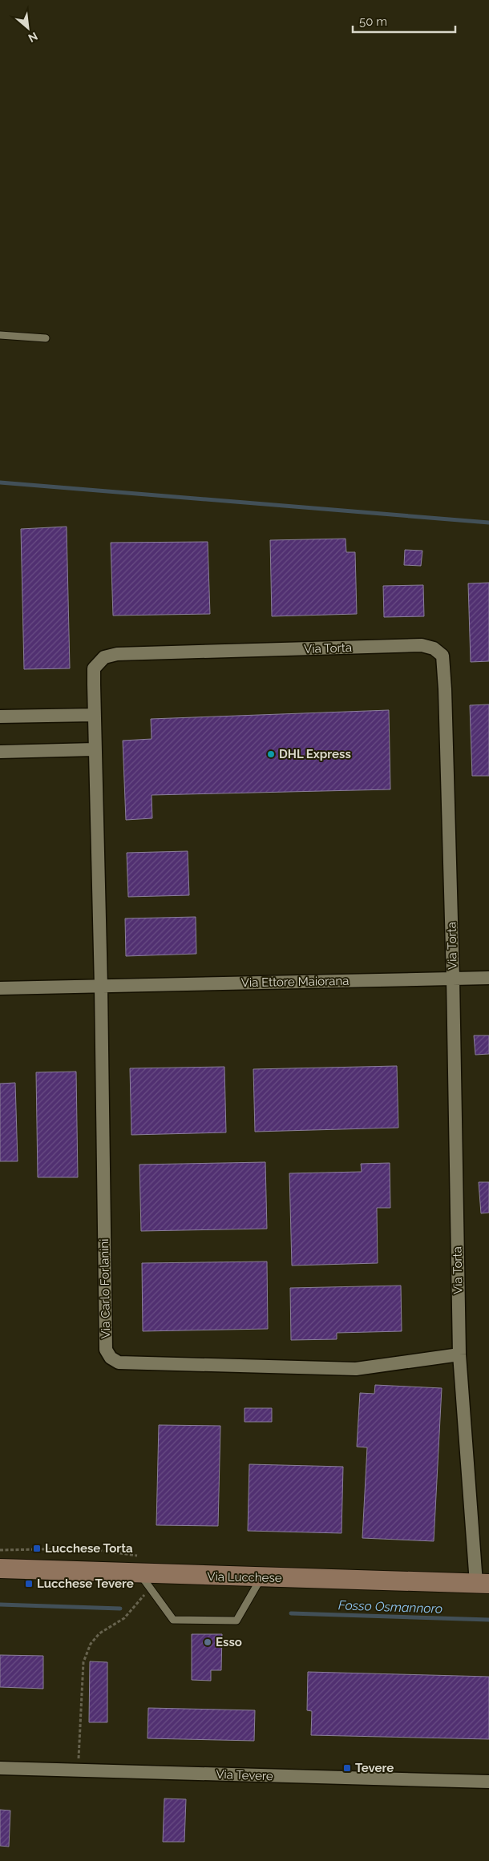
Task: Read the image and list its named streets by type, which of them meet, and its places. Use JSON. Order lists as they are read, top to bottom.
{
  "streets": {
    "main road": ["Via Lucchese"],
    "street": [
      "Via Torta",
      "Via Ettore Maiorana",
      "Via Carlo Forlanini",
      "Via Tevere"
    ]
  },
  "crossings": [
    ["Via Torta", "Via Ettore Maiorana"],
    ["Via Torta", "Via Carlo Forlanini"],
    ["Via Torta", "Via Lucchese"],
    ["Via Ettore Maiorana", "Via Carlo Forlanini"]
  ],
  "water": ["Fosso Osmannoro"],
  "places": {
    "other": ["DHL Express", "Esso"],
    "transit": ["Lucchese Torta", "Lucchese Tevere", "Tevere"]
  },
  "scale_bar": "50 m",
  "north": "bottom right"
}
